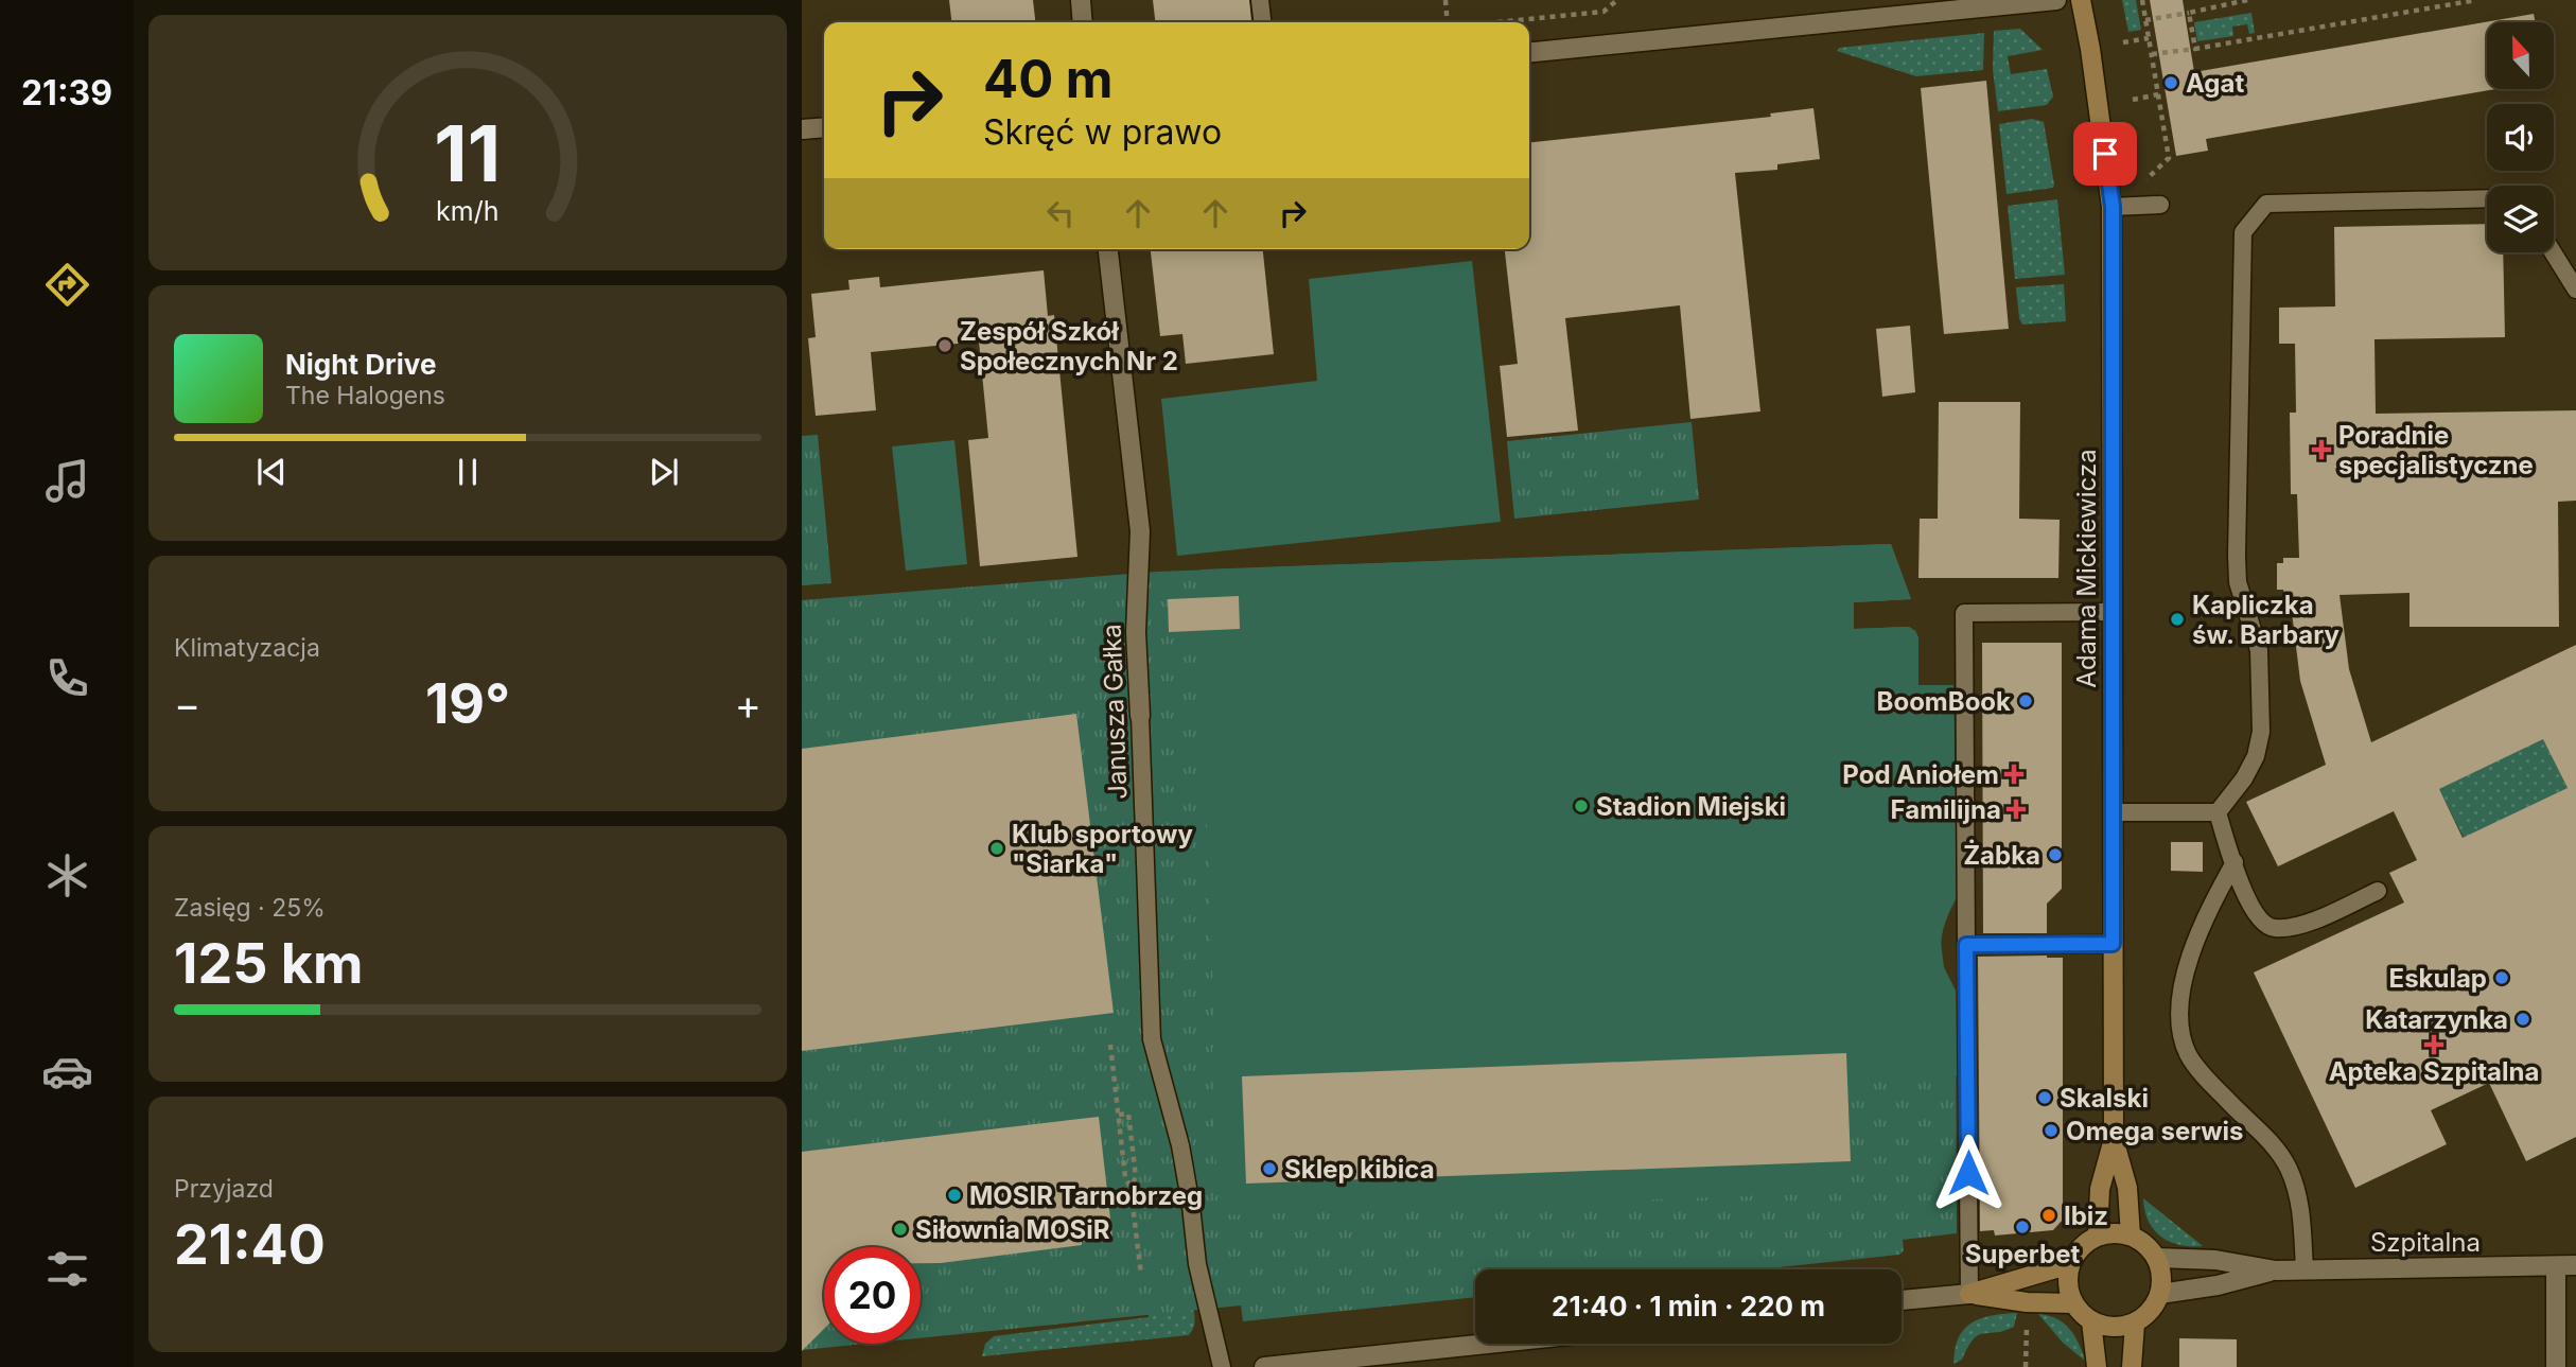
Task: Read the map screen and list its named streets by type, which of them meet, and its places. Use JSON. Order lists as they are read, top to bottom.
{
  "streets": {
    "street": ["Adama Mickiewicza", "Janusza Gałka", "Szpitalna"]
  },
  "crossings": [
    ["Adama Mickiewicza", "Szpitalna"]
  ],
  "places": {
    "other": [
      "Agat",
      "Zespół Szkół Społecznych Nr 2",
      "Kapliczka św. Barbary",
      "BoomBook",
      "Stadion Miejski",
      "Klub sportowy \"Siarka\"",
      "Żabka",
      "Eskulap",
      "Katarzynka",
      "Skalski",
      "Omega serwis",
      "Sklep kibica",
      "MOSIR Tarnobrzeg",
      "Ibiz",
      "Superbet",
      "Siłownia MOSiR"
    ],
    "health": [
      "Poradnie specjalistyczne",
      "Pod Aniołem",
      "Familijna",
      "Apteka Szpitalna"
    ]
  },
  "north": "top",
  "page": {
    "tabs": "21:39",
    "turn": ["40 m", "Skręć w prawo"],
    "song": ["Night Drive", "The Halogens"],
    "tile": [
      "Klimatyzacja",
      ["Zasięg · 25%", "125 km"],
      ["Przyjazd", "21:40"]
    ],
    "heat": ["−", "19°", "+"],
    "limit": "20",
    "trip": "21:40 · 1 min · 220 m",
    "gauge": ["11", "km/h"]
  }
}
